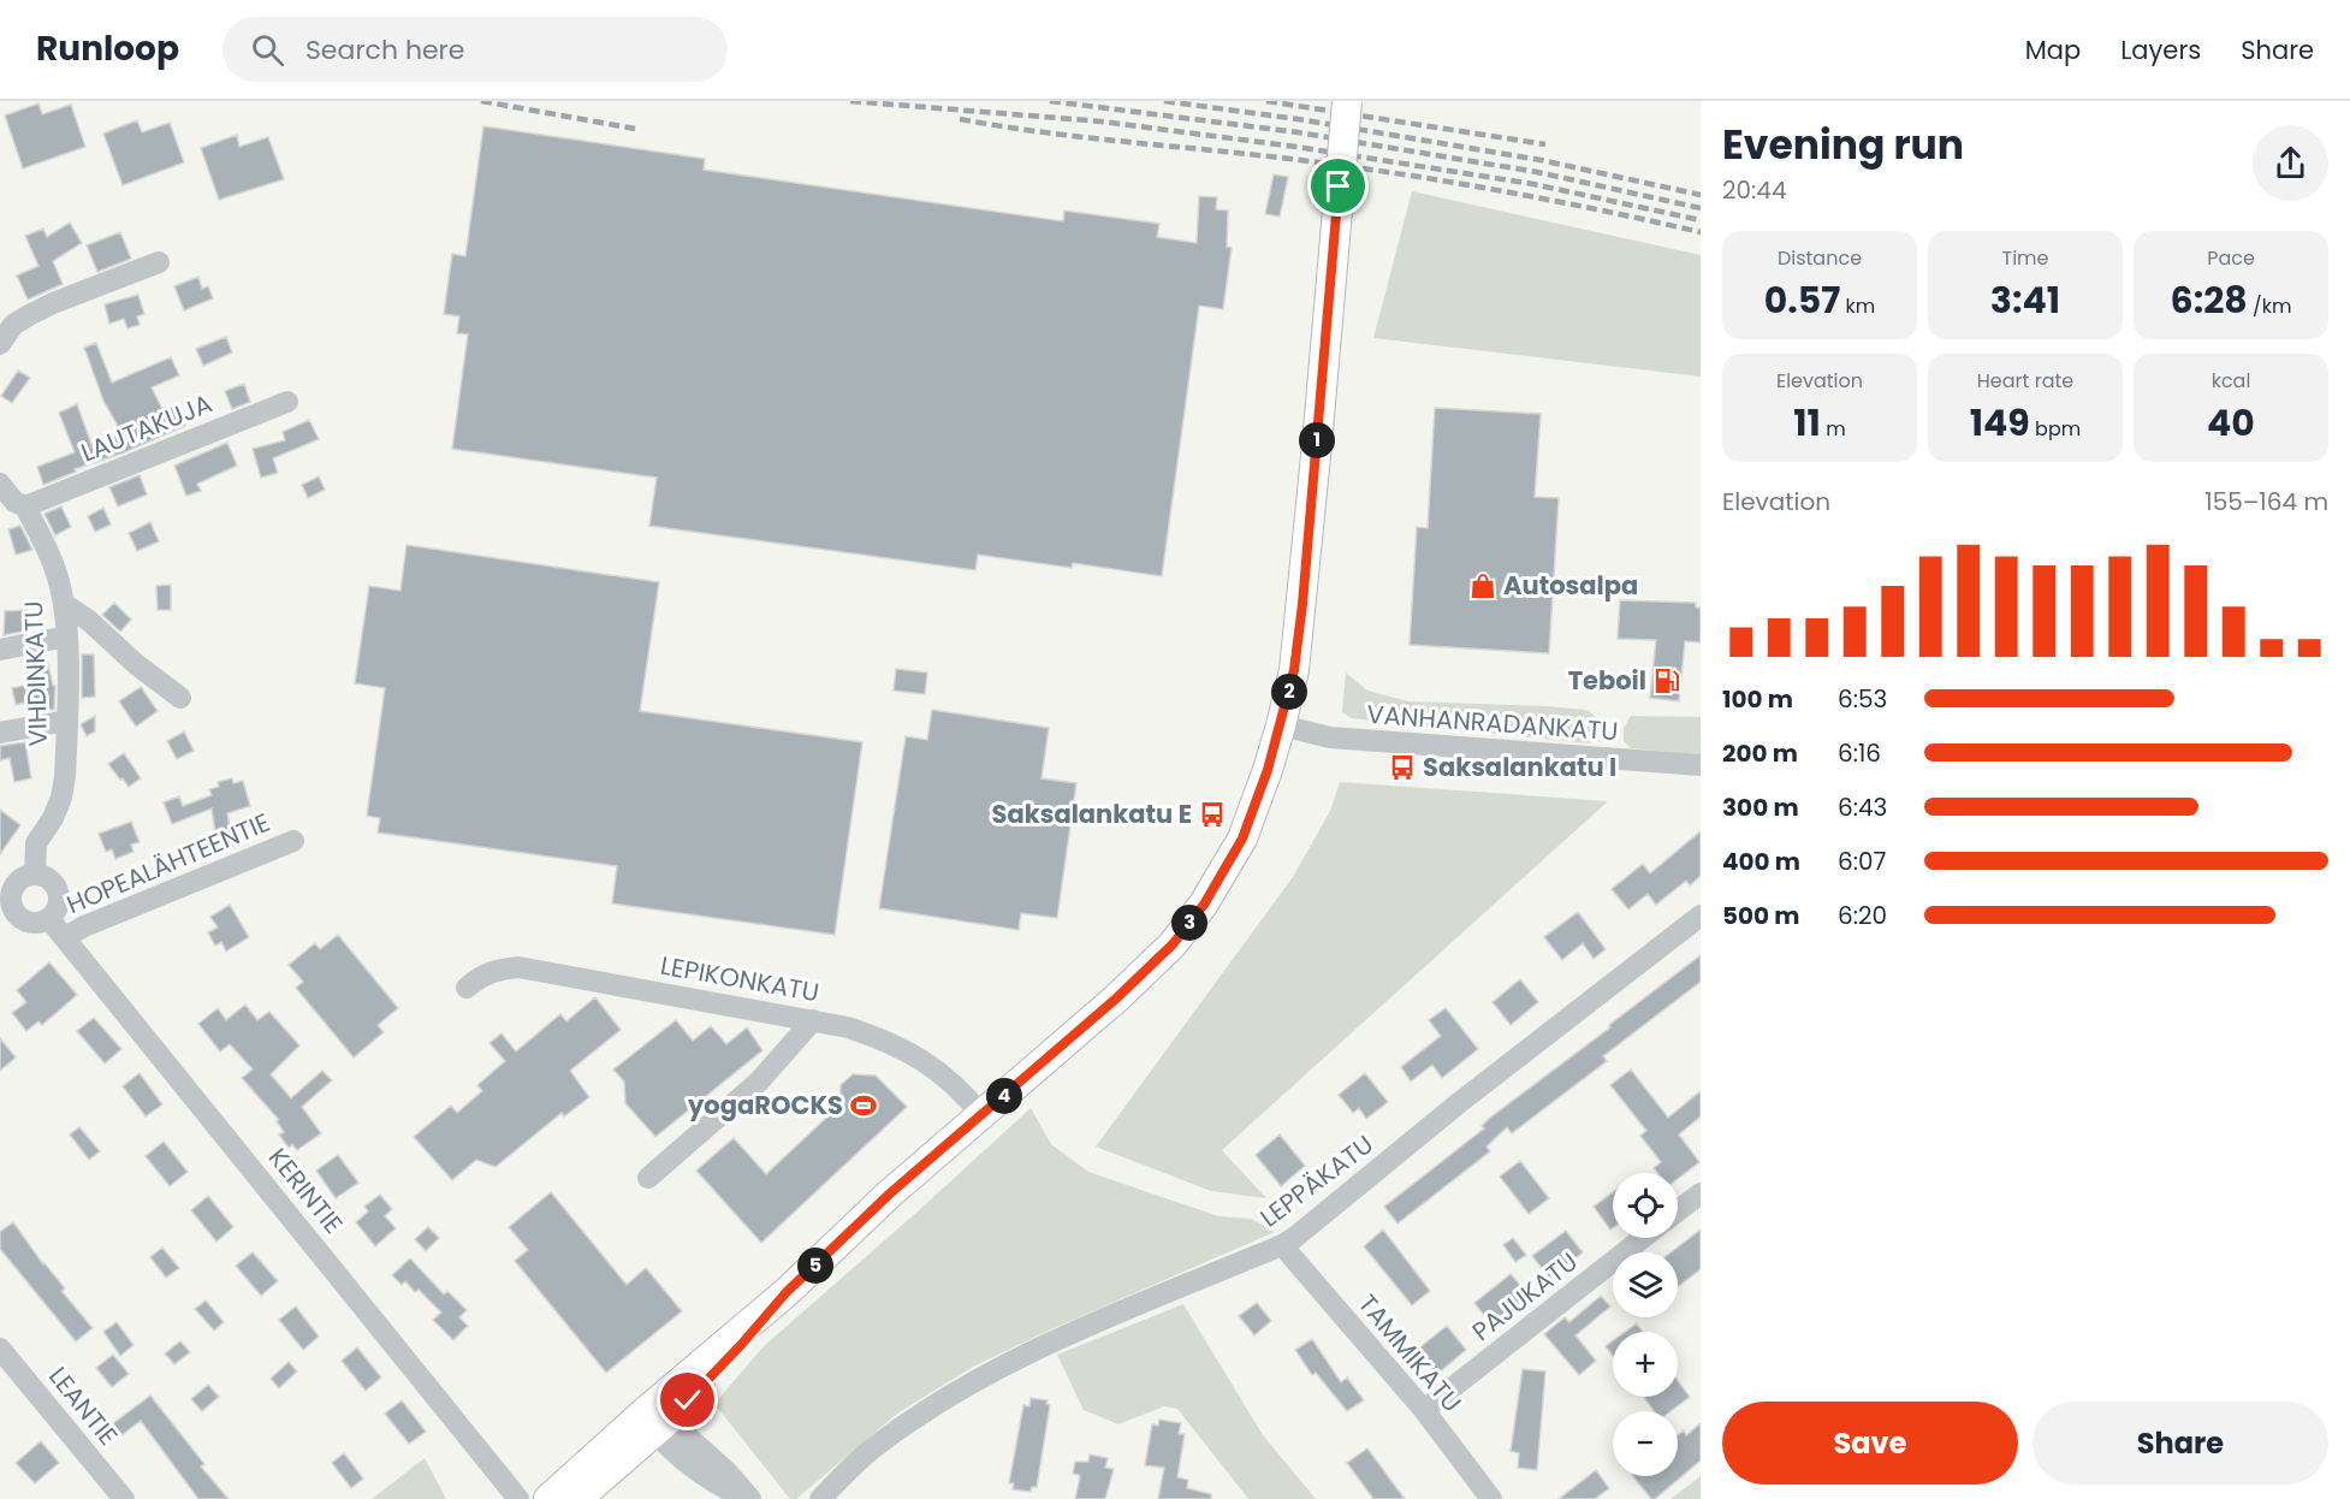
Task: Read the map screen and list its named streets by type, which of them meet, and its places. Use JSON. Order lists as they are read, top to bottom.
{
  "streets": {
    "street": [
      "LAUTAKUJA",
      "VIHDINKATU",
      "VANHANRADANKATU",
      "HOPEALÄHTEENTIE",
      "LEPIKONKATU",
      "LEPPÄKATU",
      "KERINTIE",
      "PAJUKATU",
      "TAMMIKATU",
      "LEANTIE"
    ]
  },
  "crossings": [
    ["LAUTAKUJA", "VIHDINKATU"],
    ["VIHDINKATU", "KERINTIE"],
    ["HOPEALÄHTEENTIE", "KERINTIE"],
    ["LEPPÄKATU", "TAMMIKATU"],
    ["PAJUKATU", "TAMMIKATU"]
  ],
  "places": {
    "shop": ["Autosalpa"],
    "fuel station": ["Teboil"],
    "bus stop": ["Saksalankatu I", "Saksalankatu E"],
    "sports": ["yogaROCKS"]
  },
  "page": {
    "header": "Runloop",
    "search": "Search here",
    "nav": ["Map", "Layers", "Share"],
    "heading": ["Evening run", "20:44"],
    "stats": [
      ["Distance", "0.57 km"],
      ["Time", "3:41"],
      ["Pace", "6:28 /km"],
      ["Elevation", "11 m"],
      ["Heart rate", "149 bpm"],
      ["kcal", "40"]
    ],
    "pins": [
      "1",
      "2",
      "3",
      "4",
      "5"
    ],
    "chart": ["Elevation", "155–164 m"],
    "list": [
      {
        "name": "100 m",
        "note": "6:53"
      },
      {
        "name": "200 m",
        "note": "6:16"
      },
      {
        "name": "300 m",
        "note": "6:43"
      },
      {
        "name": "400 m",
        "note": "6:07"
      },
      {
        "name": "500 m",
        "note": "6:20"
      }
    ],
    "map_buttons": ["+", "−"],
    "buttons": ["Save", "Share"]
  }
}
